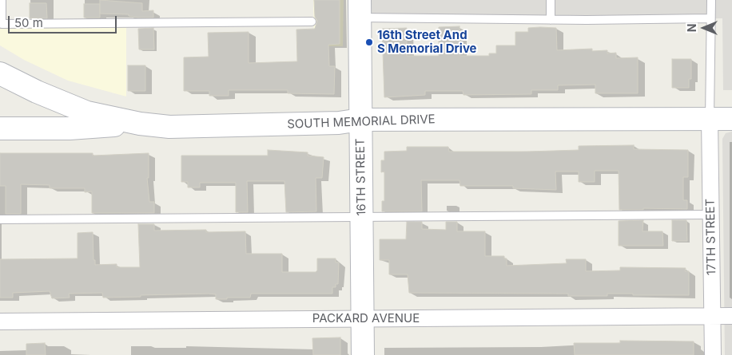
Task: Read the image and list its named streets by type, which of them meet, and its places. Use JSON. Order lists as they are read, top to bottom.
{
  "streets": {
    "main road": ["SOUTH MEMORIAL DRIVE", "16TH STREET"],
    "street": ["17TH STREET", "PACKARD AVENUE"]
  },
  "crossings": [
    ["SOUTH MEMORIAL DRIVE", "16TH STREET"],
    ["SOUTH MEMORIAL DRIVE", "17TH STREET"],
    ["16TH STREET", "PACKARD AVENUE"],
    ["17TH STREET", "PACKARD AVENUE"]
  ],
  "places": ["16th Street And S Memorial Drive"],
  "scale_bar": "50 m",
  "north": "left"
}
